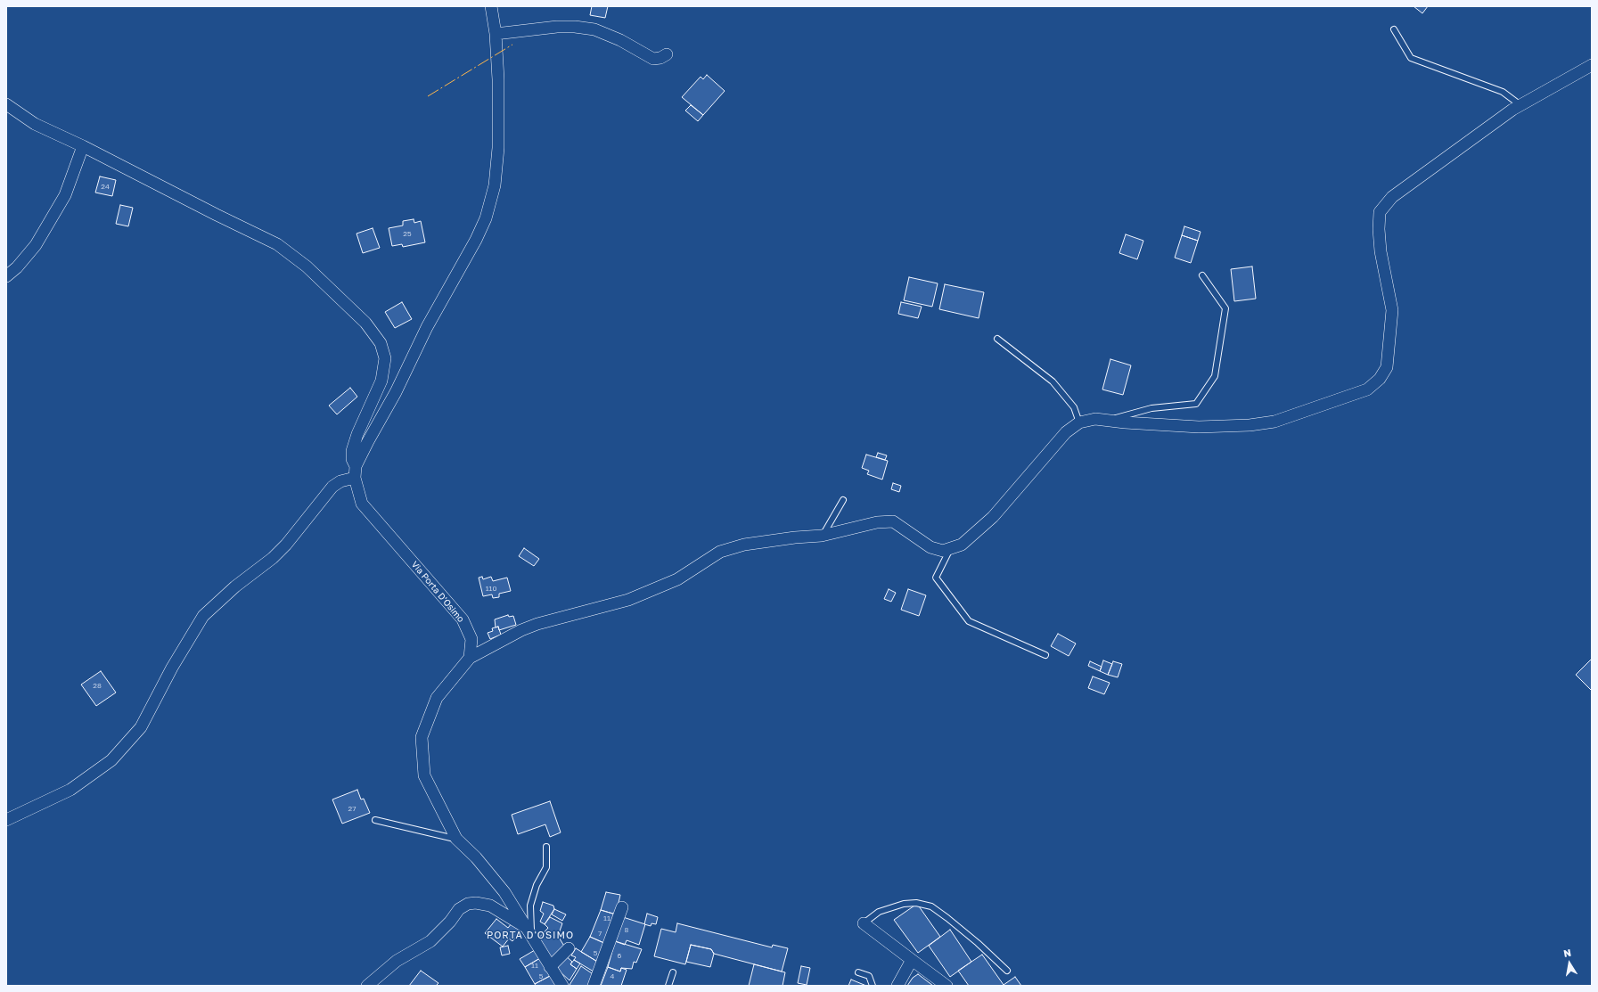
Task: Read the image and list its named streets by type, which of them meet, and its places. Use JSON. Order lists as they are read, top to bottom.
{
  "streets": {
    "street": ["Via Porta D'Osimo"]
  },
  "districts": ["PORTA D'OSIMO"],
  "house_numbers": [
    "24",
    "25",
    "110",
    "28",
    "27",
    "11",
    "8",
    "7",
    "5",
    "6",
    "11",
    "5",
    "4"
  ],
  "north": "top"
}
